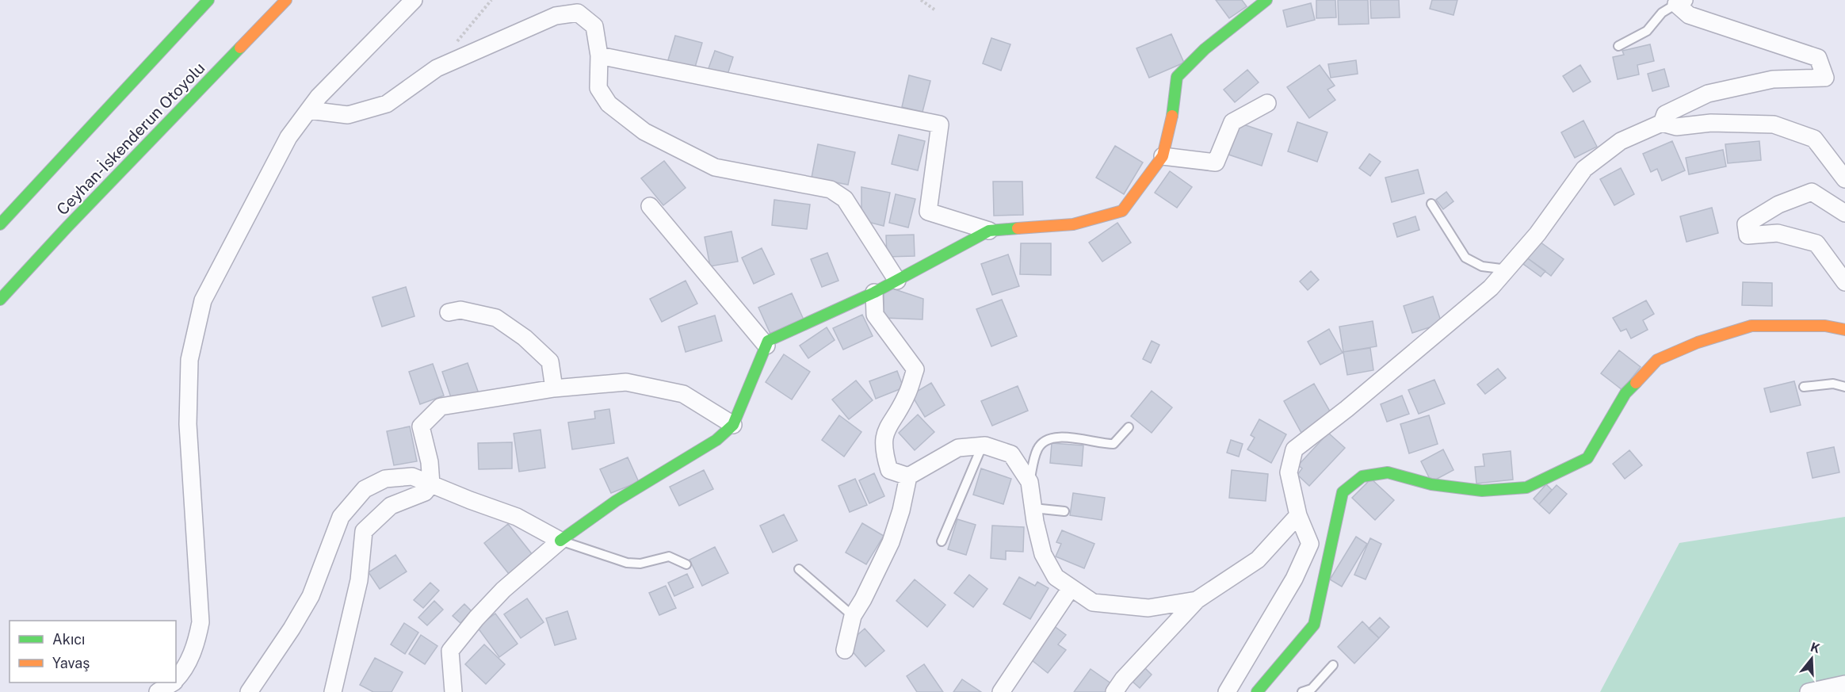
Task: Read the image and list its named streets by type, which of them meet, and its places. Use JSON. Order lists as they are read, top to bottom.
{
  "streets": {
    "main road": ["Ceyhan-İskenderun Otoyolu"]
  },
  "legend": ["Akıcı", "Yavaş"],
  "north": "top"
}
